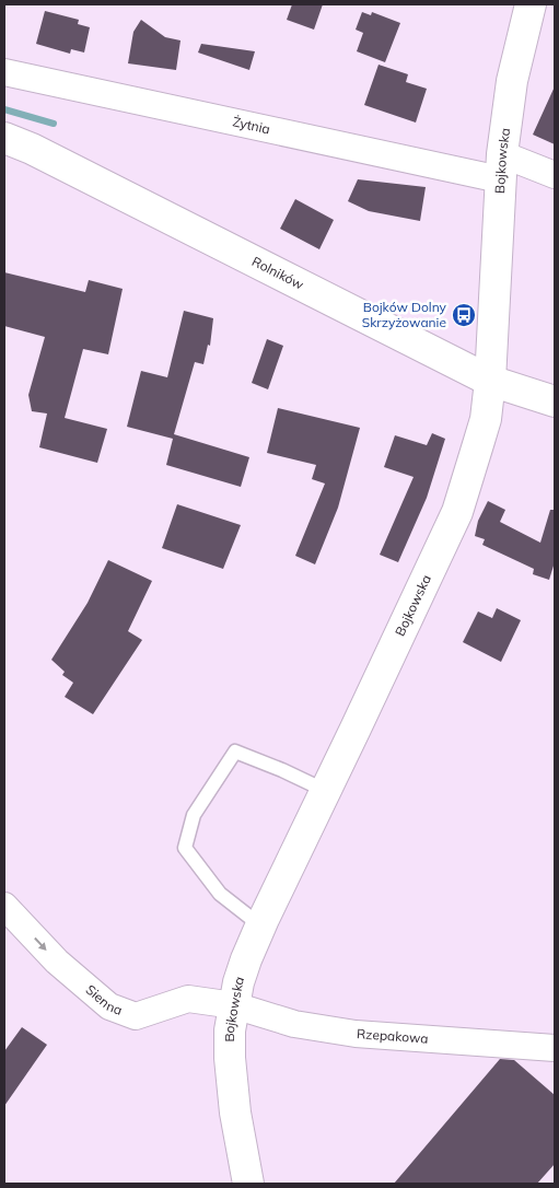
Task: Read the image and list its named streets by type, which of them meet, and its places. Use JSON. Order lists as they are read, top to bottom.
{
  "streets": {
    "street": [
      "Żytnia",
      "Bojkowska",
      "Rolników",
      "Sienna",
      "Rzepakowa"
    ]
  },
  "crossings": [
    ["Żytnia", "Bojkowska"],
    ["Bojkowska", "Rolników"],
    ["Bojkowska", "Sienna"],
    ["Bojkowska", "Rzepakowa"],
    ["Sienna", "Rzepakowa"]
  ],
  "one_way": ["Sienna"],
  "places": {
    "bus stop": ["Bojków Dolny Skrzyżowanie"]
  }
}
